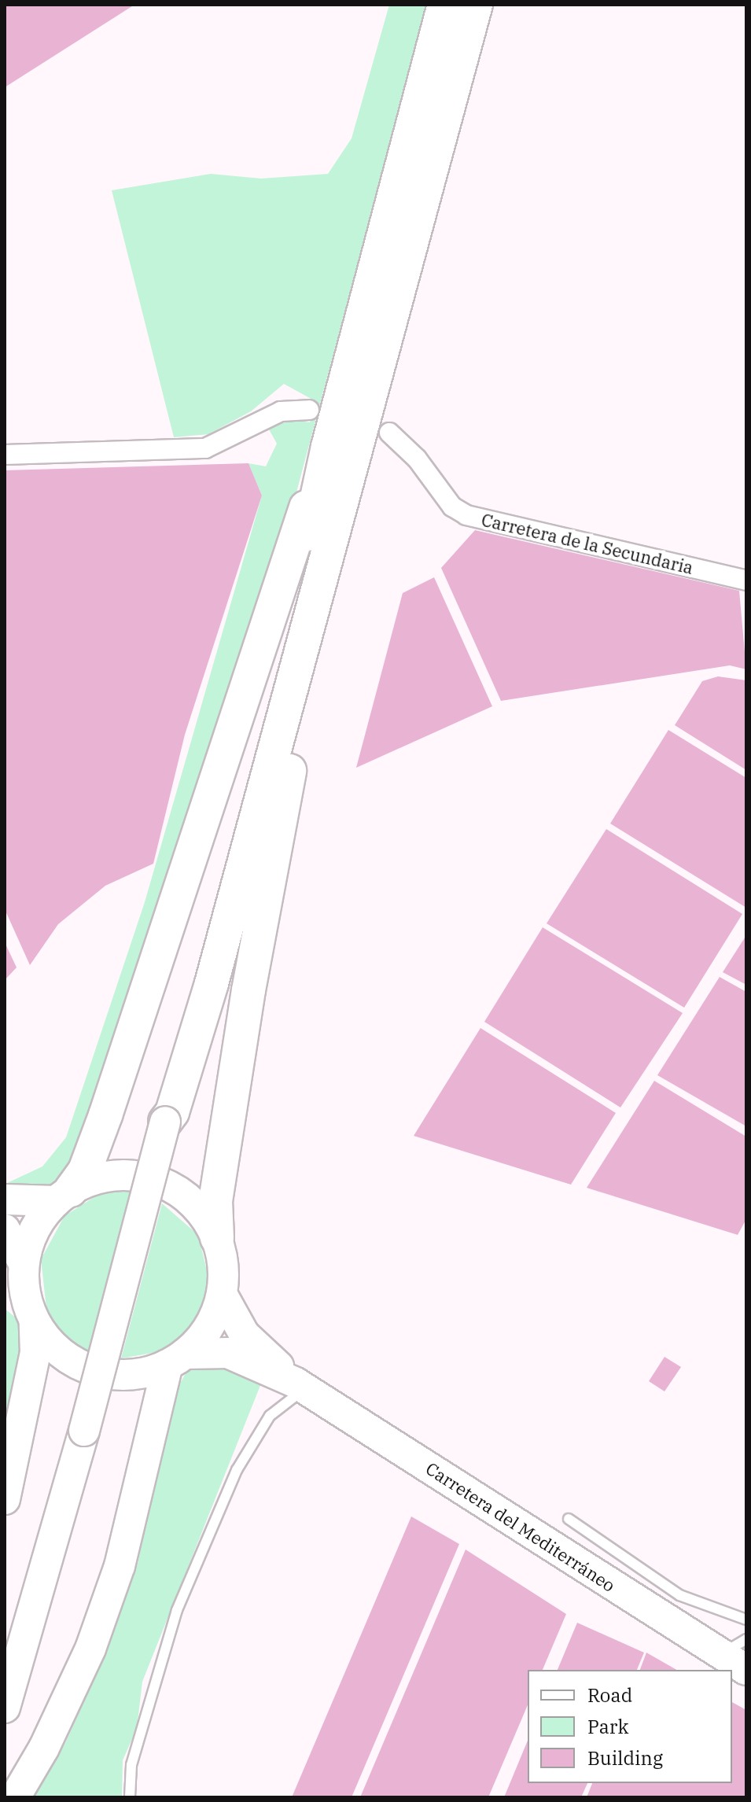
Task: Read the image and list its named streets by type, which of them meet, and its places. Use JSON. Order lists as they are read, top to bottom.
{
  "streets": {
    "main road": ["Carretera del Mediterráneo"],
    "street": ["Carretera de la Secundaria"]
  },
  "legend": ["Road", "Park", "Building"]
}
